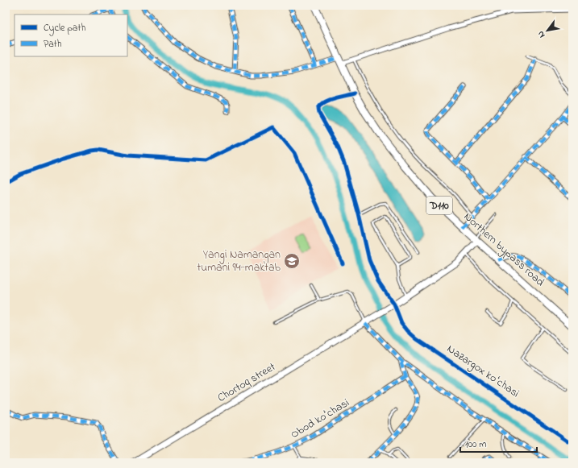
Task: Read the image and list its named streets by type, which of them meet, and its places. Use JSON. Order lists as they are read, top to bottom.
{
  "streets": {
    "main road": ["D110", "Northern bypass road", "Chortoq street"],
    "street": ["Nazargox koʻchasi", "Obod koʻchasi"]
  },
  "crossings": [
    ["Northern bypass road", "Nazargox koʻchasi"],
    ["Northern bypass road", "Chortoq street"],
    ["Nazargox koʻchasi", "Chortoq street"]
  ],
  "places": {
    "school or university": ["Yangi Namangan tumani 94-maktab"]
  },
  "legend": ["Cycle path", "Path"],
  "scale_bar": "100 m",
  "north": "bottom left"
}
